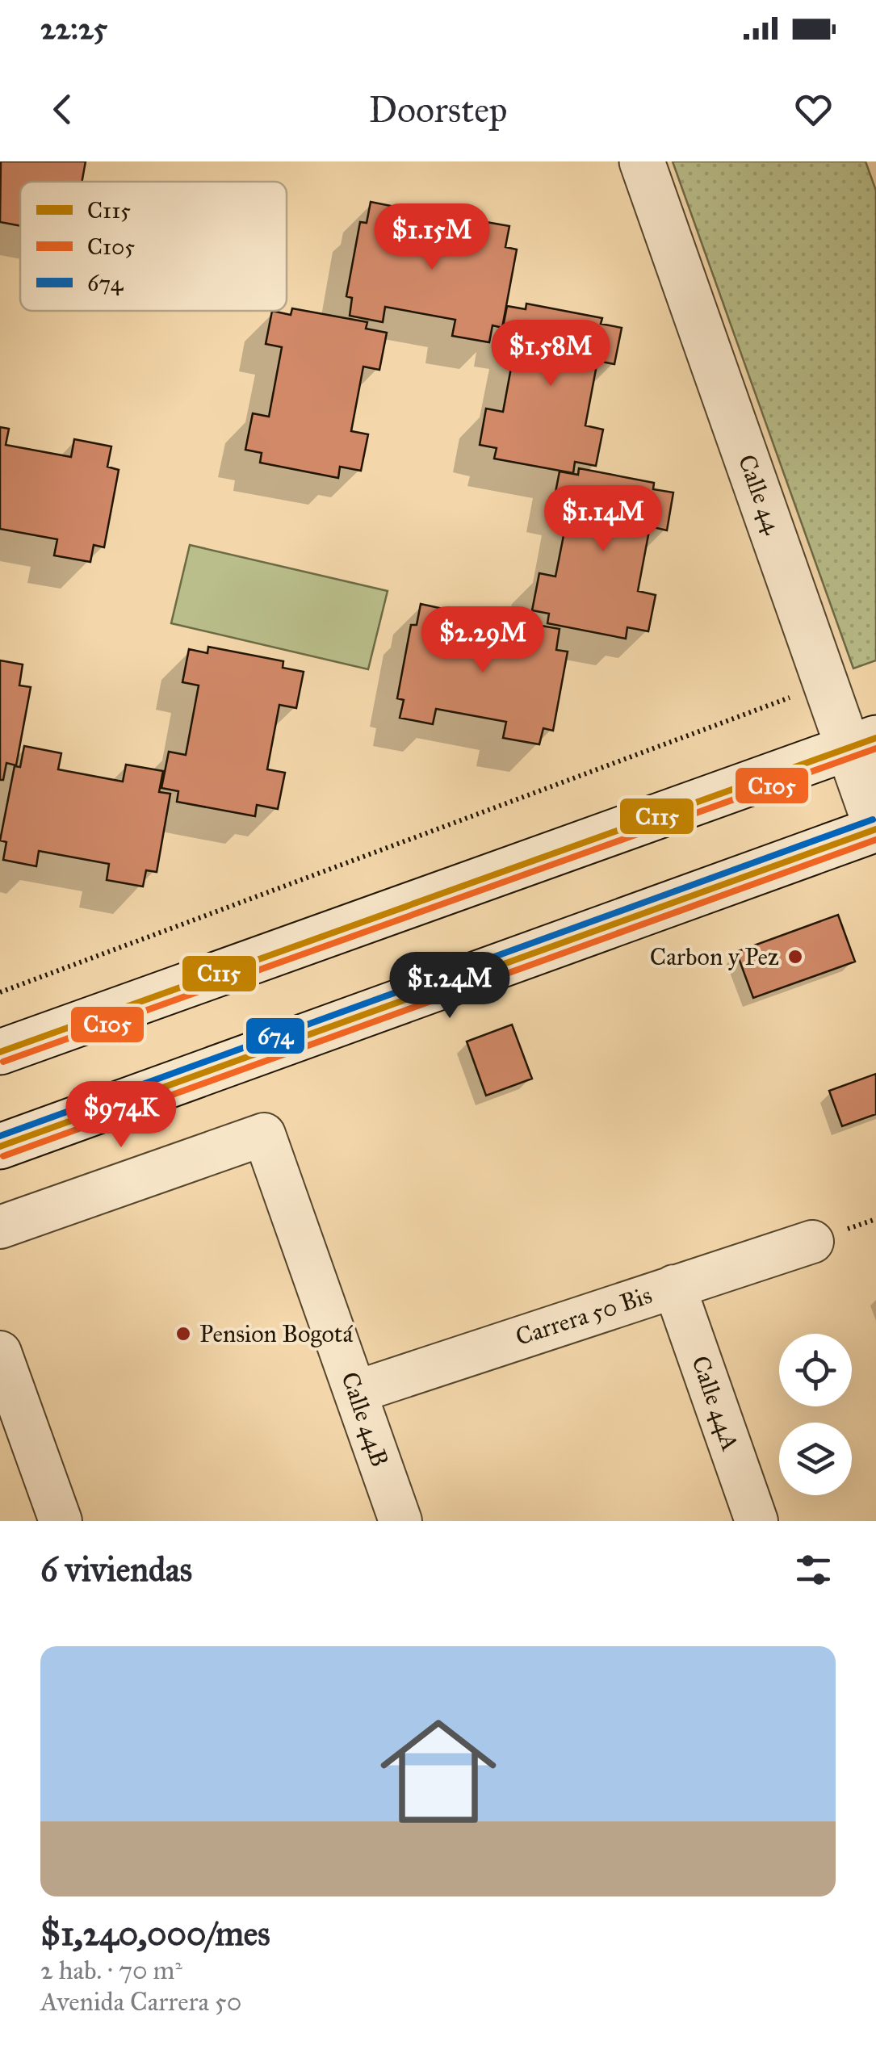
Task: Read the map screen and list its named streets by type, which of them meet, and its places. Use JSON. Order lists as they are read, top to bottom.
{
  "streets": {
    "main road": ["Calle 44"],
    "street": ["Carrera 50 Bis", "Calle 44A", "Calle 44B"]
  },
  "crossings": [
    ["Carrera 50 Bis", "Calle 44A"],
    ["Carrera 50 Bis", "Calle 44B"]
  ],
  "places": ["Carbon y Pez", "Pension Bogotá"],
  "lines": ["transit line C115", "transit line C105", "transit line 674"],
  "legend": ["C115", "C105", "674"],
  "page": {
    "status": "22:25",
    "header": "Doorstep",
    "price": [
      "$1.15M",
      "$1.58M",
      "$1.14M",
      "$2.29M",
      "$1.24M",
      "$974K"
    ],
    "heading": "6 viviendas",
    "list": [
      {
        "name": "$1,240,000/mes",
        "note": "2 hab. · 70 m² · Avenida Carrera 50"
      }
    ]
  }
}
